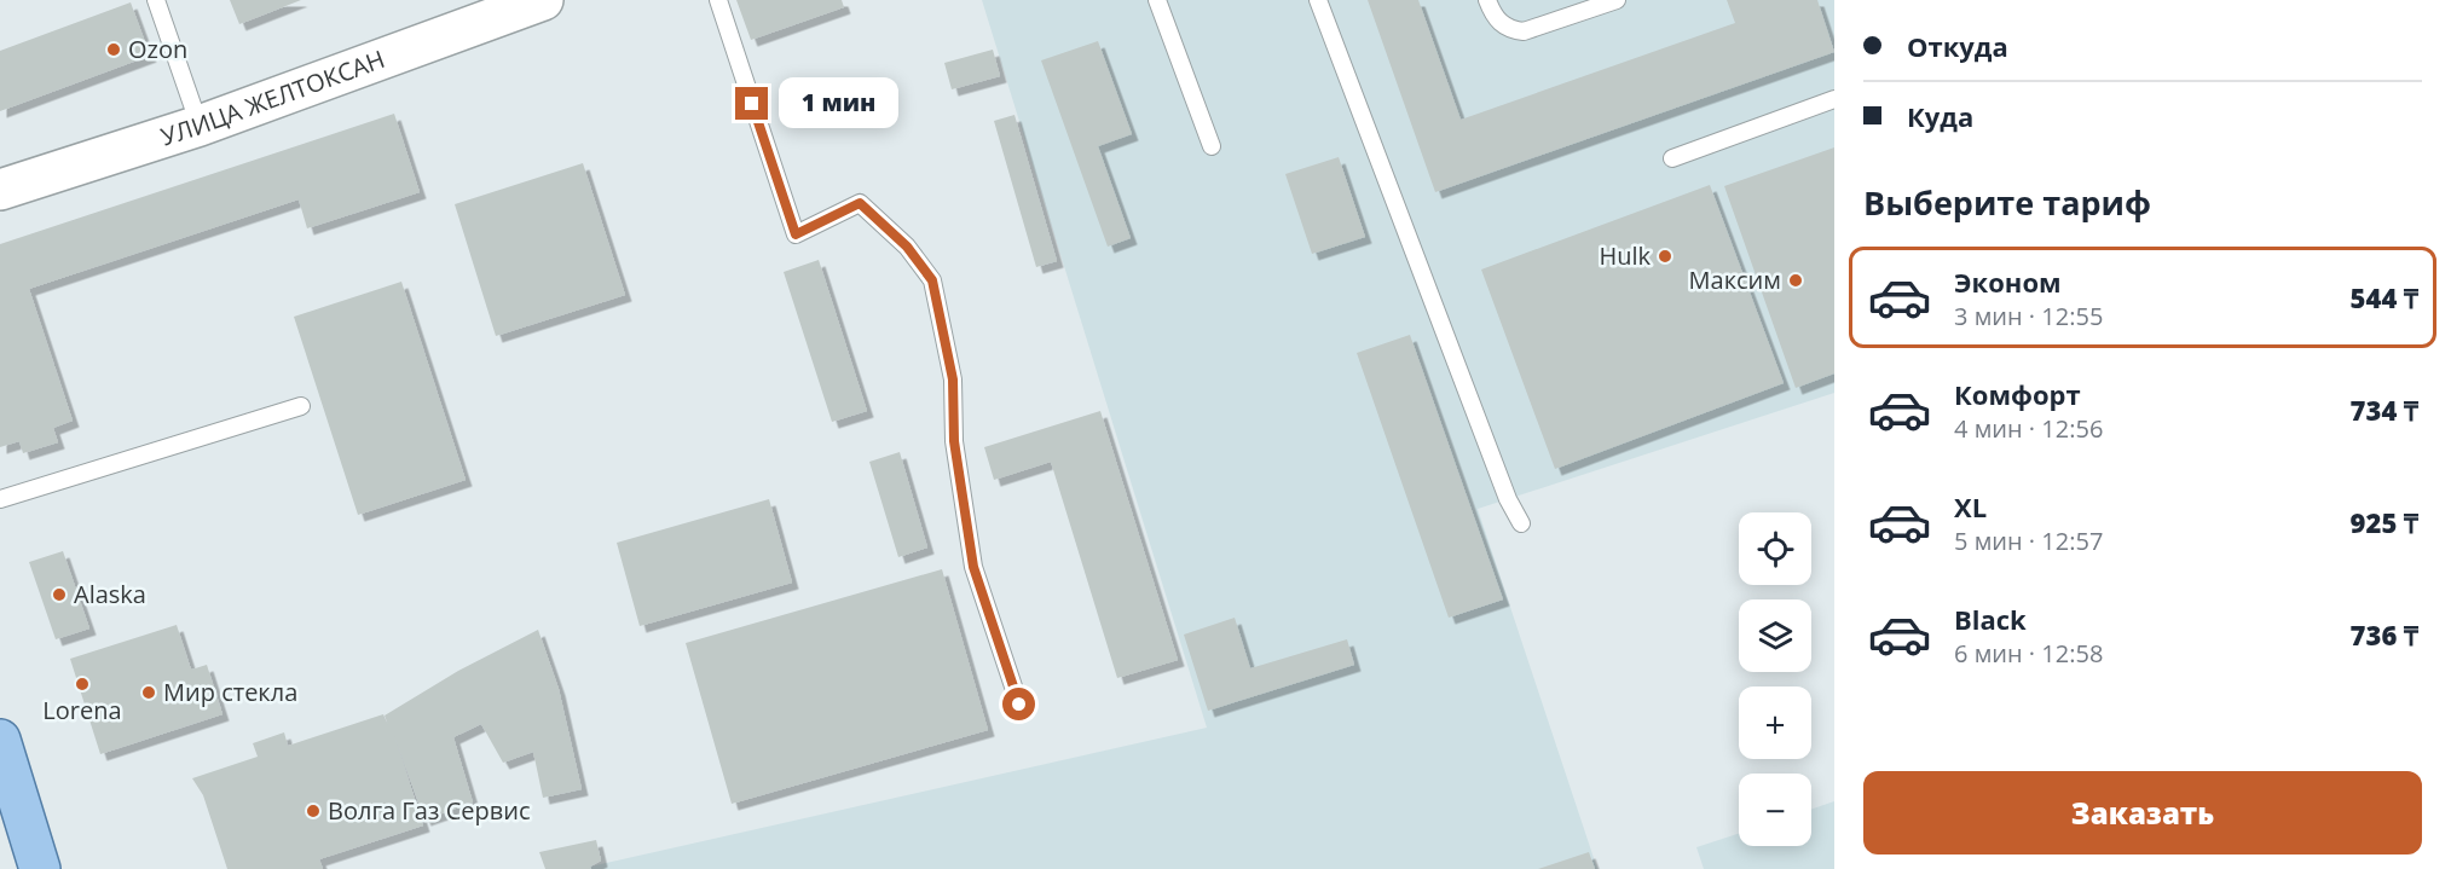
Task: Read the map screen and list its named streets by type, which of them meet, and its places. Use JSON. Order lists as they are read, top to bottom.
{
  "streets": {
    "street": ["УЛИЦА ЖЕЛТОКСАН"]
  },
  "places": [
    "Ozon",
    "Hulk",
    "Максим",
    "Alaska",
    "Lorena",
    "Мир стекла",
    "Волга Газ Сервис"
  ],
  "page": {
    "banner": ["Откуда", "Куда"],
    "bubble": "1 мин",
    "heading": "Выберите тариф",
    "list": [
      {
        "name": "Эконом",
        "note": "3 мин · 12:55",
        "value": "544 ₸"
      },
      {
        "name": "Комфорт",
        "note": "4 мин · 12:56",
        "value": "734 ₸"
      },
      {
        "name": "XL",
        "note": "5 мин · 12:57",
        "value": "925 ₸"
      },
      {
        "name": "Black",
        "note": "6 мин · 12:58",
        "value": "736 ₸"
      }
    ],
    "map_buttons": ["+", "−"],
    "buttons": "Заказать"
  }
}
